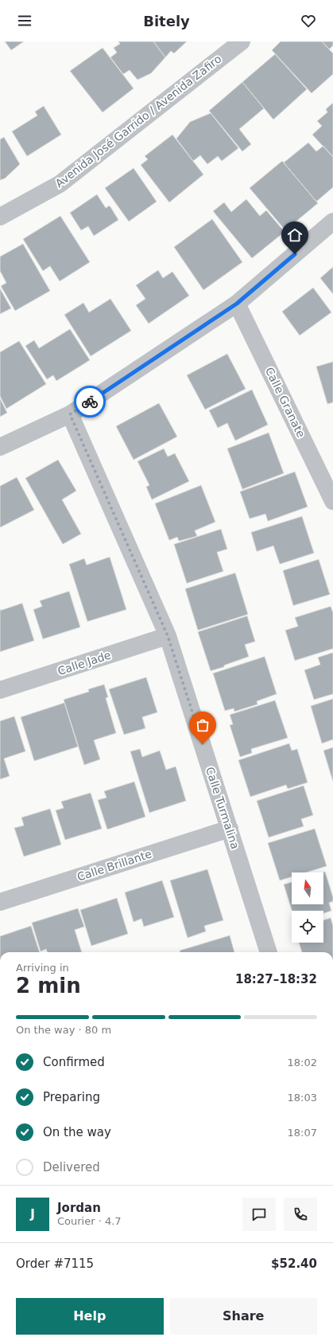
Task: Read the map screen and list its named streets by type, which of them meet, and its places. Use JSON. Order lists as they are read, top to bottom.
{
  "streets": {
    "street": [
      "Avenida José Garrido / Avenida Zafiro",
      "Calle Granate",
      "Calle Jade",
      "Calle Turmalina",
      "Calle Brillante"
    ]
  },
  "crossings": [
    ["Calle Jade", "Calle Turmalina"],
    ["Calle Turmalina", "Calle Brillante"]
  ],
  "north": "top",
  "page": {
    "header": "Bitely",
    "heading": ["2 min", "Arriving in", "18:27–18:32"],
    "panel": [
      "Jordan",
      "Courier · 4.7",
      "Order #7115",
      "$52.40"
    ],
    "bar": "On the way · 80 m",
    "list": [
      ["Confirmed", "18:02"],
      ["Preparing", "18:03"],
      ["On the way", "18:07"],
      "Delivered"
    ],
    "round": "J",
    "buttons": ["Help", "Share"]
  }
}
